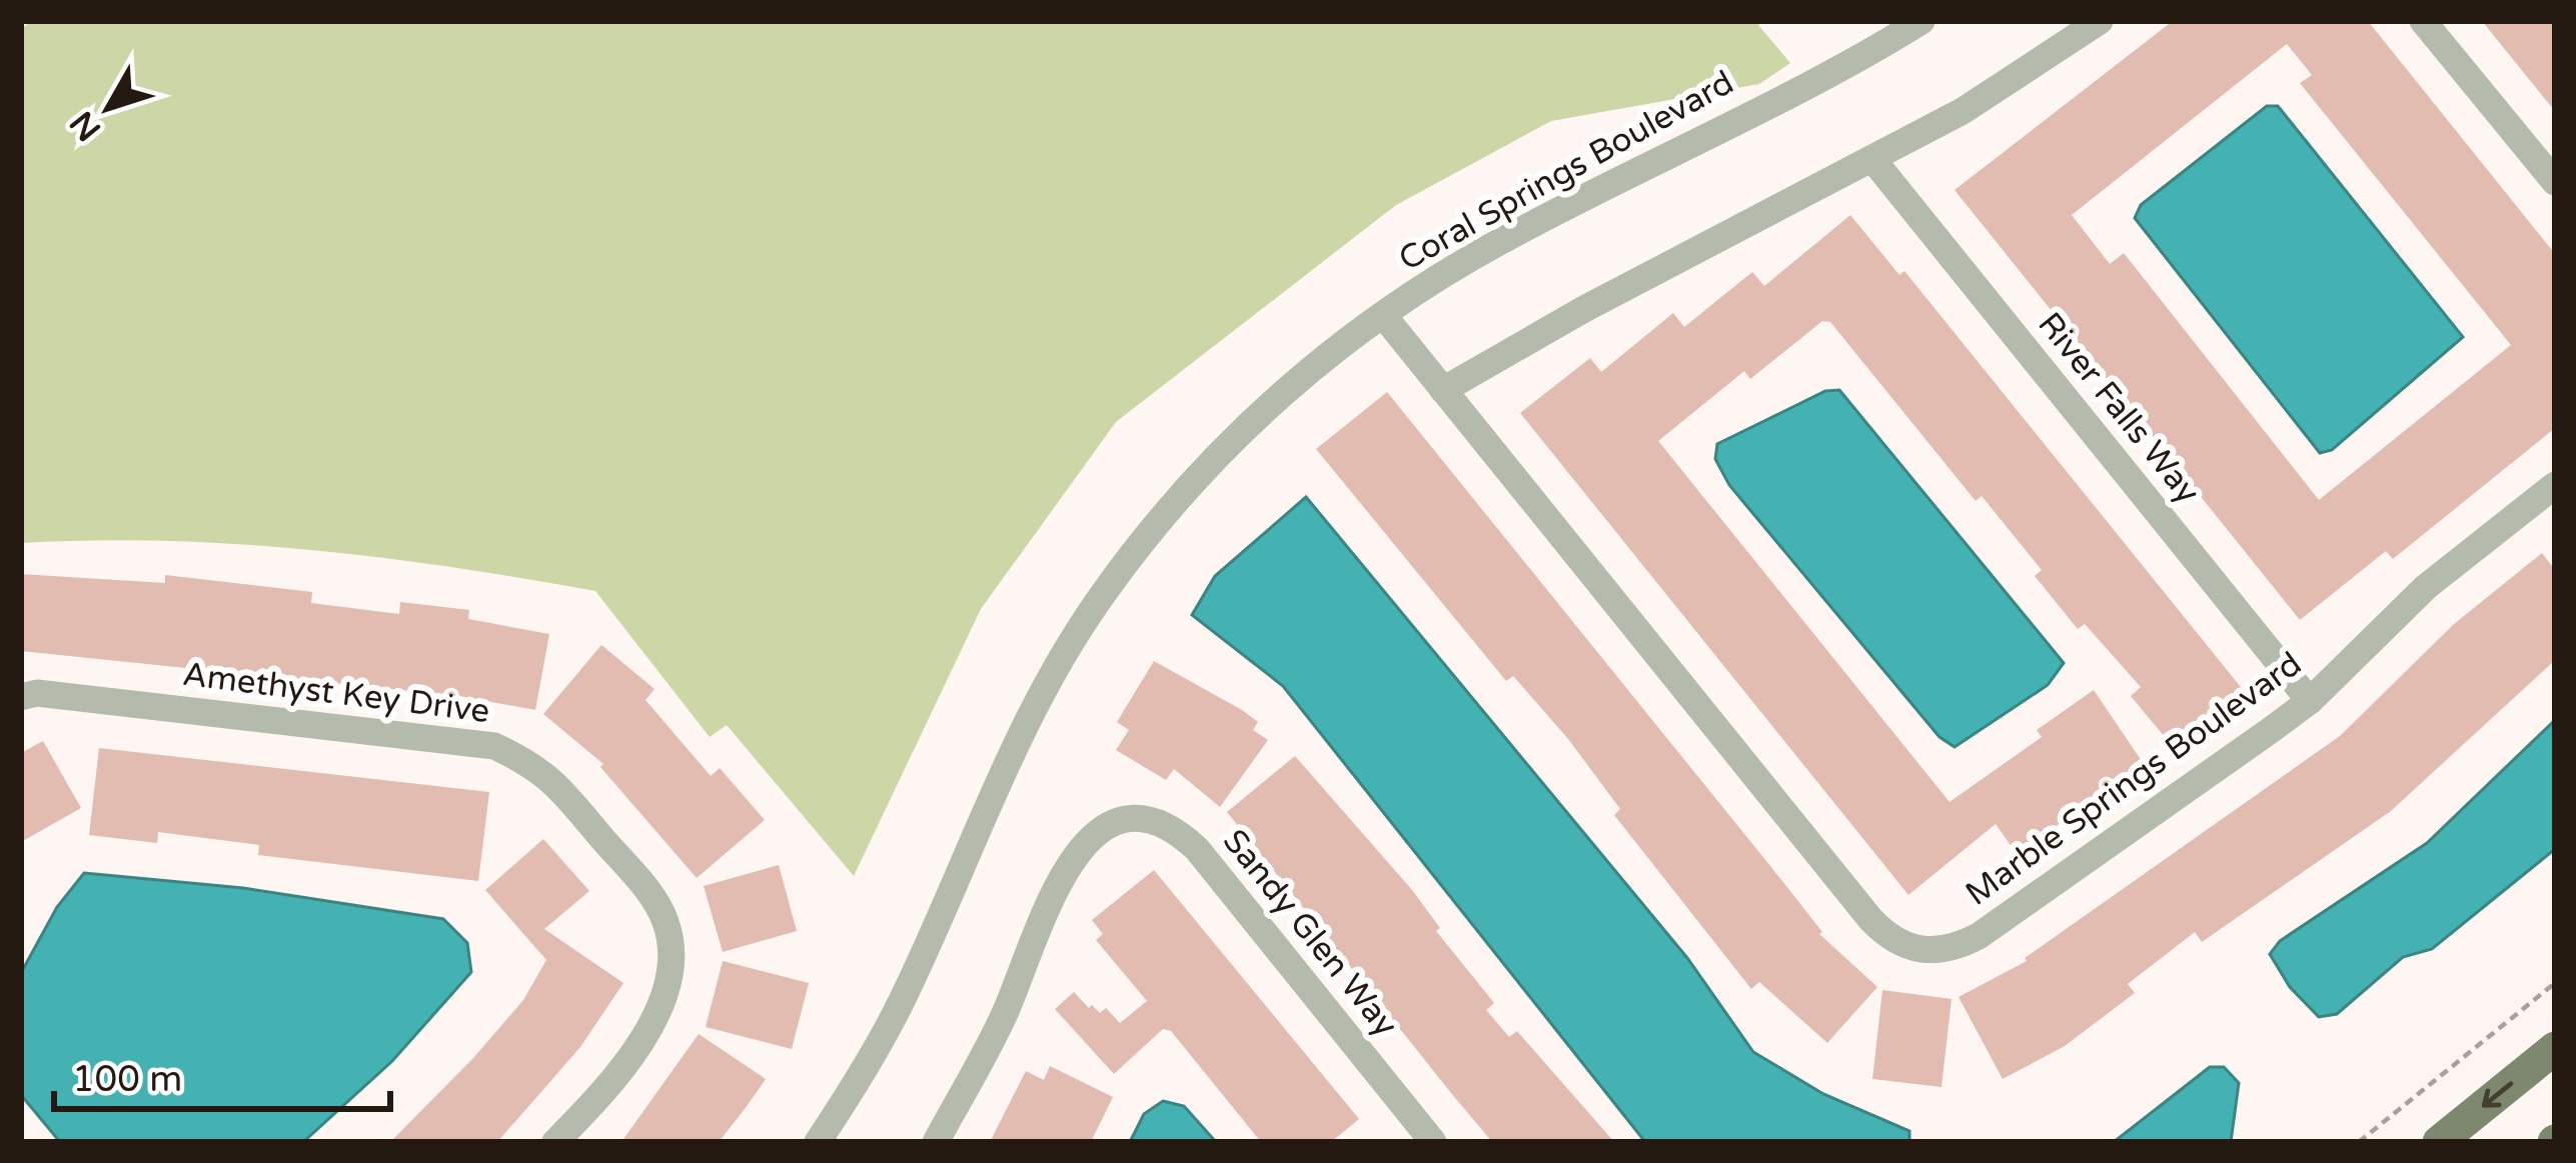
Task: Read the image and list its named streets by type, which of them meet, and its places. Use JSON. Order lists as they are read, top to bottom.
{
  "streets": {
    "street": [
      "Coral Springs Boulevard",
      "River Falls Way",
      "Amethyst Key Drive",
      "Marble Springs Boulevard",
      "Sandy Glen Way"
    ]
  },
  "crossings": [
    ["Coral Springs Boulevard", "Marble Springs Boulevard"],
    ["River Falls Way", "Marble Springs Boulevard"]
  ],
  "scale_bar": "100 m",
  "north": "bottom left"
}
